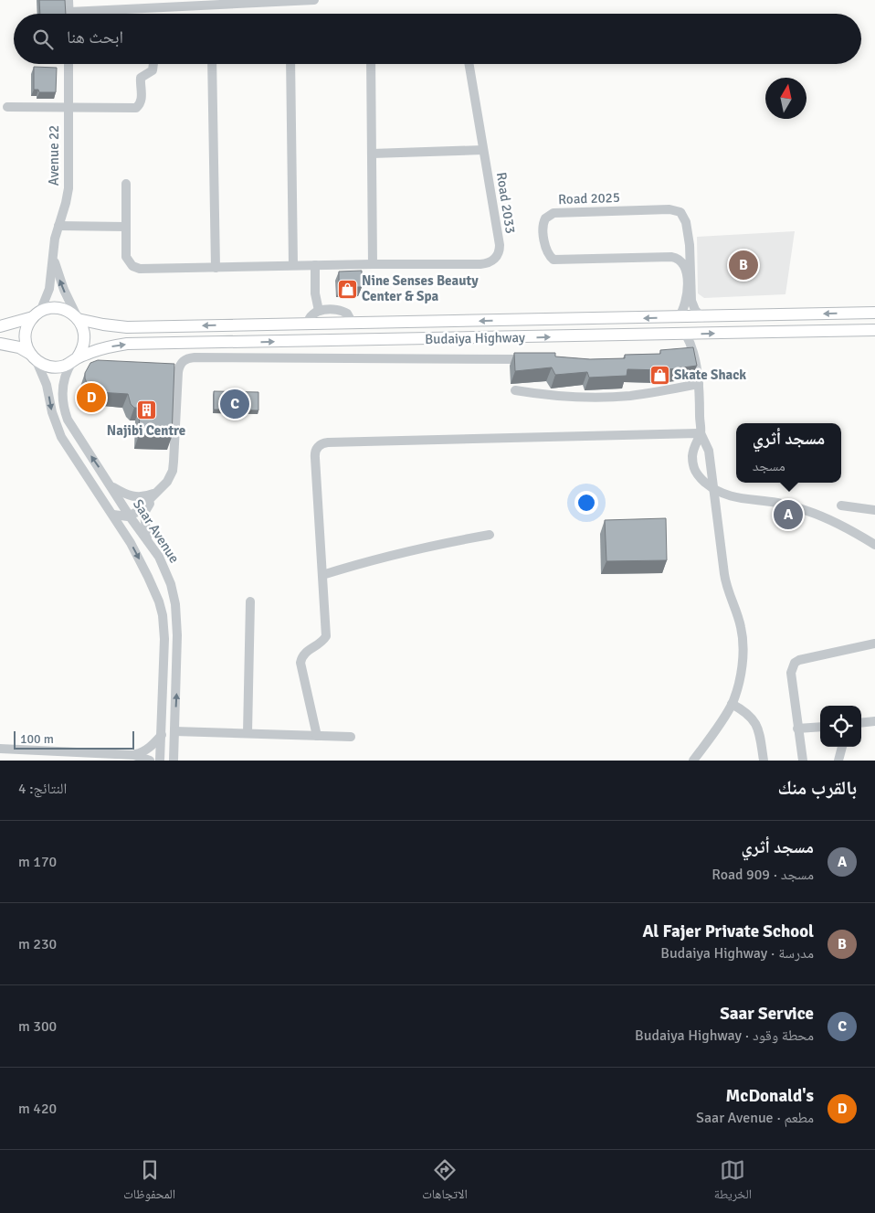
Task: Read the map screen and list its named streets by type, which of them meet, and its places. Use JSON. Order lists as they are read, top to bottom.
{
  "streets": {
    "main road": ["Budaiya Highway"],
    "street": [
      "Avenue 22",
      "Road 2025",
      "Road 2033",
      "Saar Avenue"
    ]
  },
  "crossings": [
    ["Avenue 22", "Budaiya Highway"],
    ["Avenue 22", "Saar Avenue"],
    ["Road 2025", "Budaiya Highway"],
    ["Budaiya Highway", "Saar Avenue"]
  ],
  "places": {
    "shop": ["Nine Senses Beauty Center & Spa", "Skate Shack"],
    "building": ["Najibi Centre"]
  },
  "scale_bar": "100 m",
  "north": "top",
  "page": {
    "search": "ابحث هنا",
    "pins": [
      "B",
      "D",
      "C",
      "A"
    ],
    "popup": ["مسجد أثري", "مسجد"],
    "scale": "100 m",
    "heading": ["بالقرب منك", "النتائج: 4"],
    "list": [
      {
        "mark": "A",
        "name": "مسجد أثري",
        "note": "مسجد · Road 909",
        "value": "170 m"
      },
      {
        "mark": "B",
        "name": "Al Fajer Private School",
        "note": "مدرسة · Budaiya Highway",
        "value": "230 m"
      },
      {
        "mark": "C",
        "name": "Saar Service",
        "note": "محطة وقود · Budaiya Highway",
        "value": "300 m"
      },
      {
        "mark": "D",
        "name": "McDonald's",
        "note": "مطعم · Saar Avenue",
        "value": "420 m"
      }
    ],
    "nav": ["الخريطة", "الاتجاهات", "المحفوظات"]
  }
}
